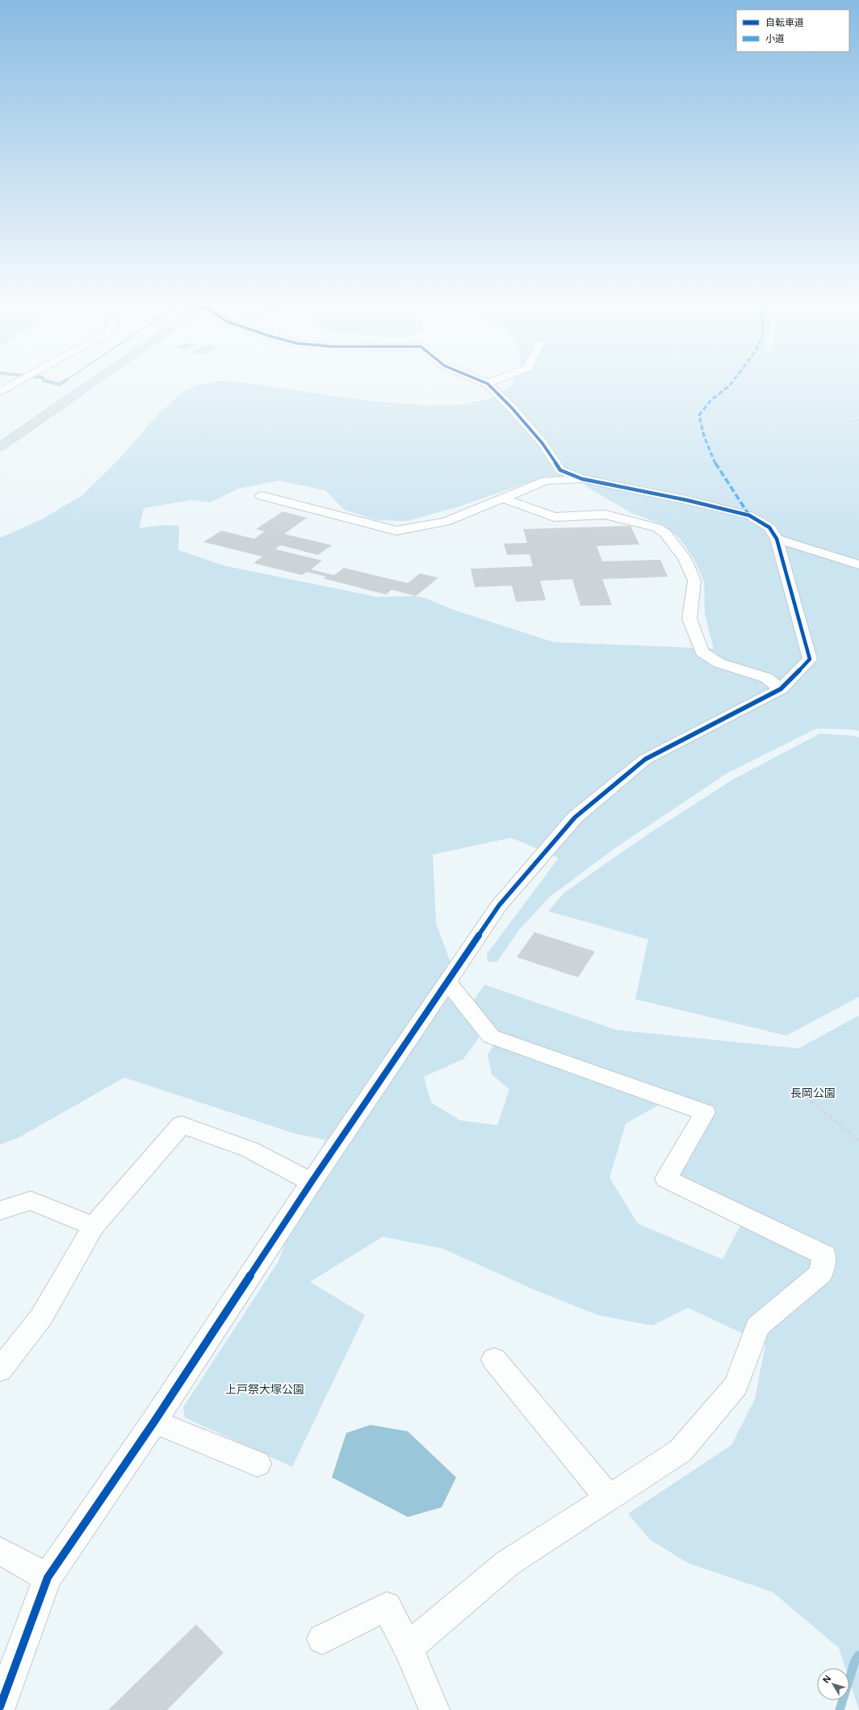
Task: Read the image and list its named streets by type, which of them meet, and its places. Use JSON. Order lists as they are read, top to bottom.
{
  "parks": ["長岡公園", "上戸祭大塚公園"],
  "legend": ["自転車道", "小道"],
  "north": "top left"
}
